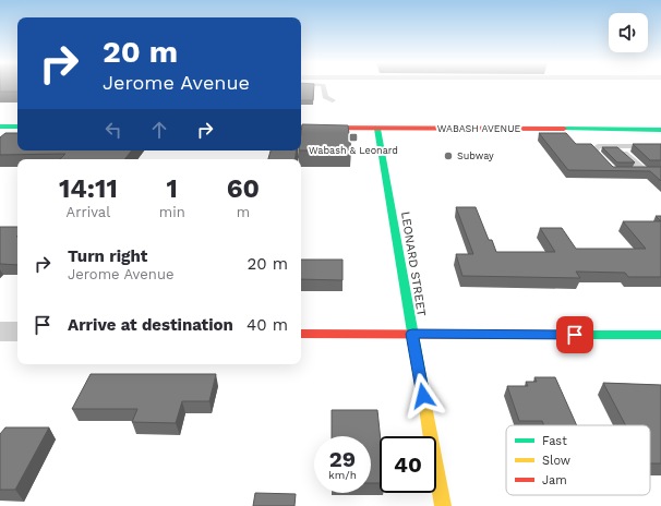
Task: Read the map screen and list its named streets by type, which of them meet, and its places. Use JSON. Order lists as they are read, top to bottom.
{
  "streets": {
    "street": ["WABASH AVENUE", "LEONARD STREET"]
  },
  "crossings": [
    ["WABASH AVENUE", "LEONARD STREET"]
  ],
  "places": {
    "transit": ["Wabash & Leonard"],
    "other": ["Subway"]
  },
  "legend": ["Fast", "Slow", "Jam"],
  "page": {
    "turn": ["20 m", "Jerome Avenue"],
    "eta": [
      "14:11",
      "Arrival",
      "1",
      "min",
      "60",
      "m"
    ],
    "list": [
      {
        "name": "Turn right",
        "note": "Jerome Avenue",
        "value": "20 m"
      },
      {
        "name": "Arrive at destination",
        "value": "40 m"
      }
    ],
    "speed": "29 km/h",
    "limit": "40"
  }
}
